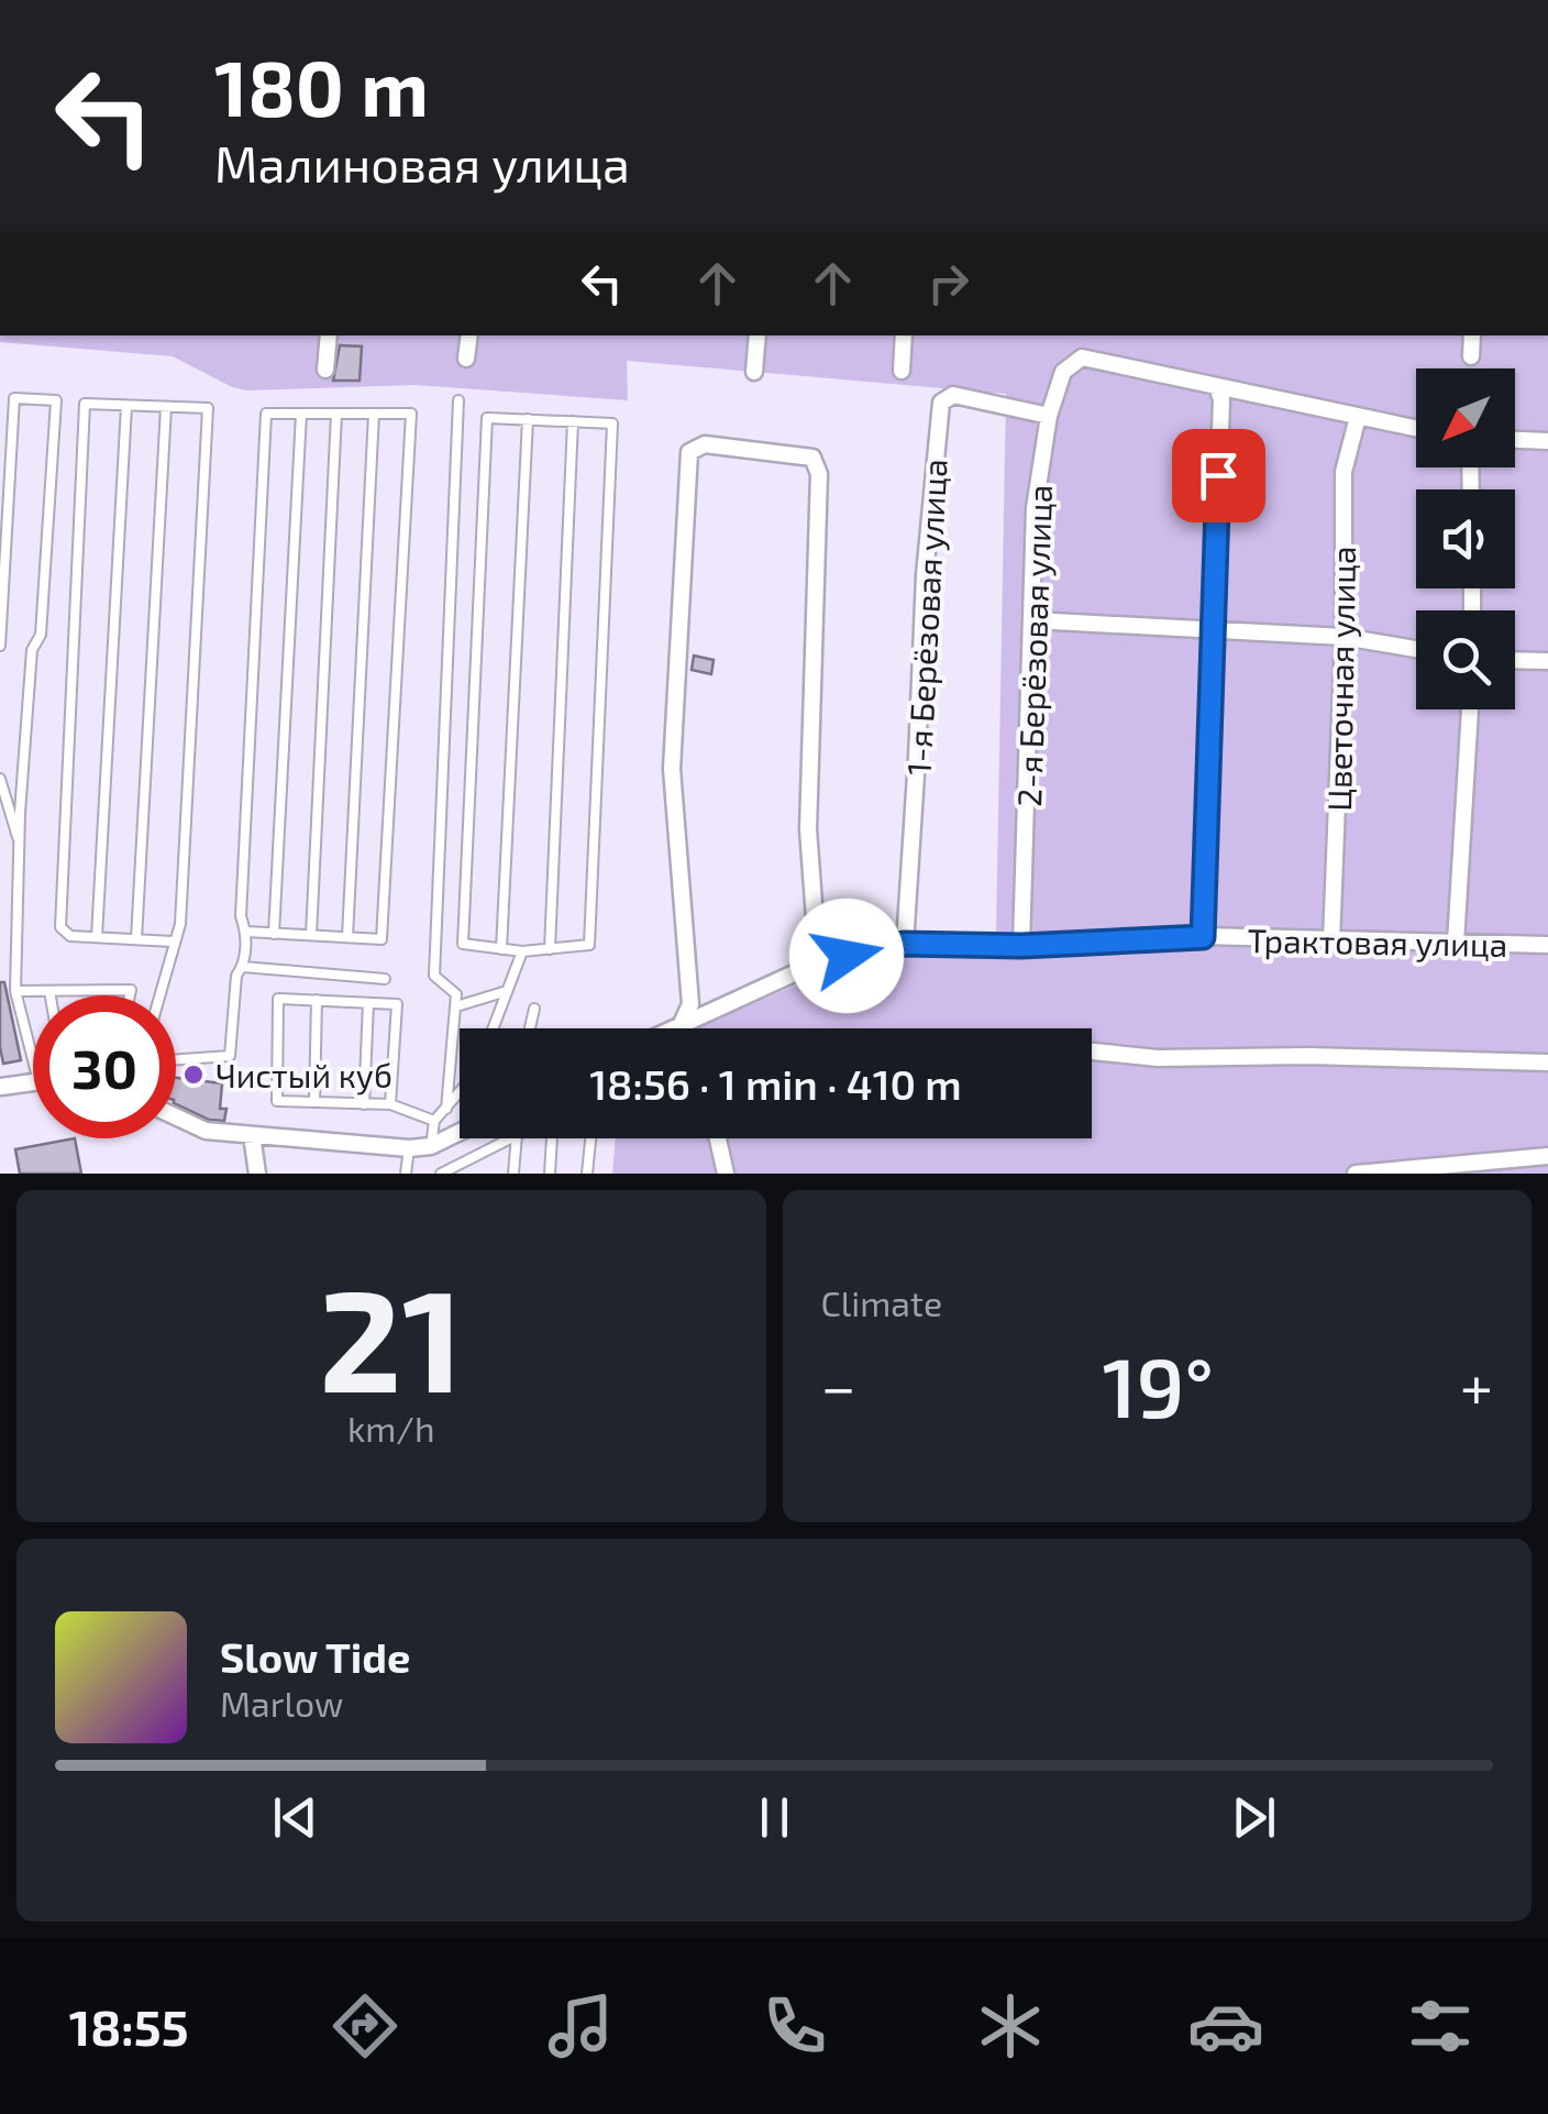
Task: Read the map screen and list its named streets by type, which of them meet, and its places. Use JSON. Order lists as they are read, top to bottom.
{
  "streets": {
    "street": [
      "1-я Берёзовая улица",
      "2-я Берёзовая улица",
      "Цветочная улица",
      "Трактовая улица"
    ]
  },
  "crossings": [
    ["1-я Берёзовая улица", "2-я Берёзовая улица"],
    ["1-я Берёзовая улица", "Трактовая улица"],
    ["2-я Берёзовая улица", "Трактовая улица"],
    ["Цветочная улица", "Трактовая улица"]
  ],
  "places": ["Чистый куб"],
  "north": "bottom left",
  "page": {
    "turn": ["180 m", "Малиновая улица"],
    "limit": "30",
    "trip": "18:56 · 1 min · 410 m",
    "tile": [
      ["21", "km/h"],
      "Climate"
    ],
    "heat": ["−", "19°", "+"],
    "song": ["Slow Tide", "Marlow"],
    "tabs": "18:55"
  }
}
